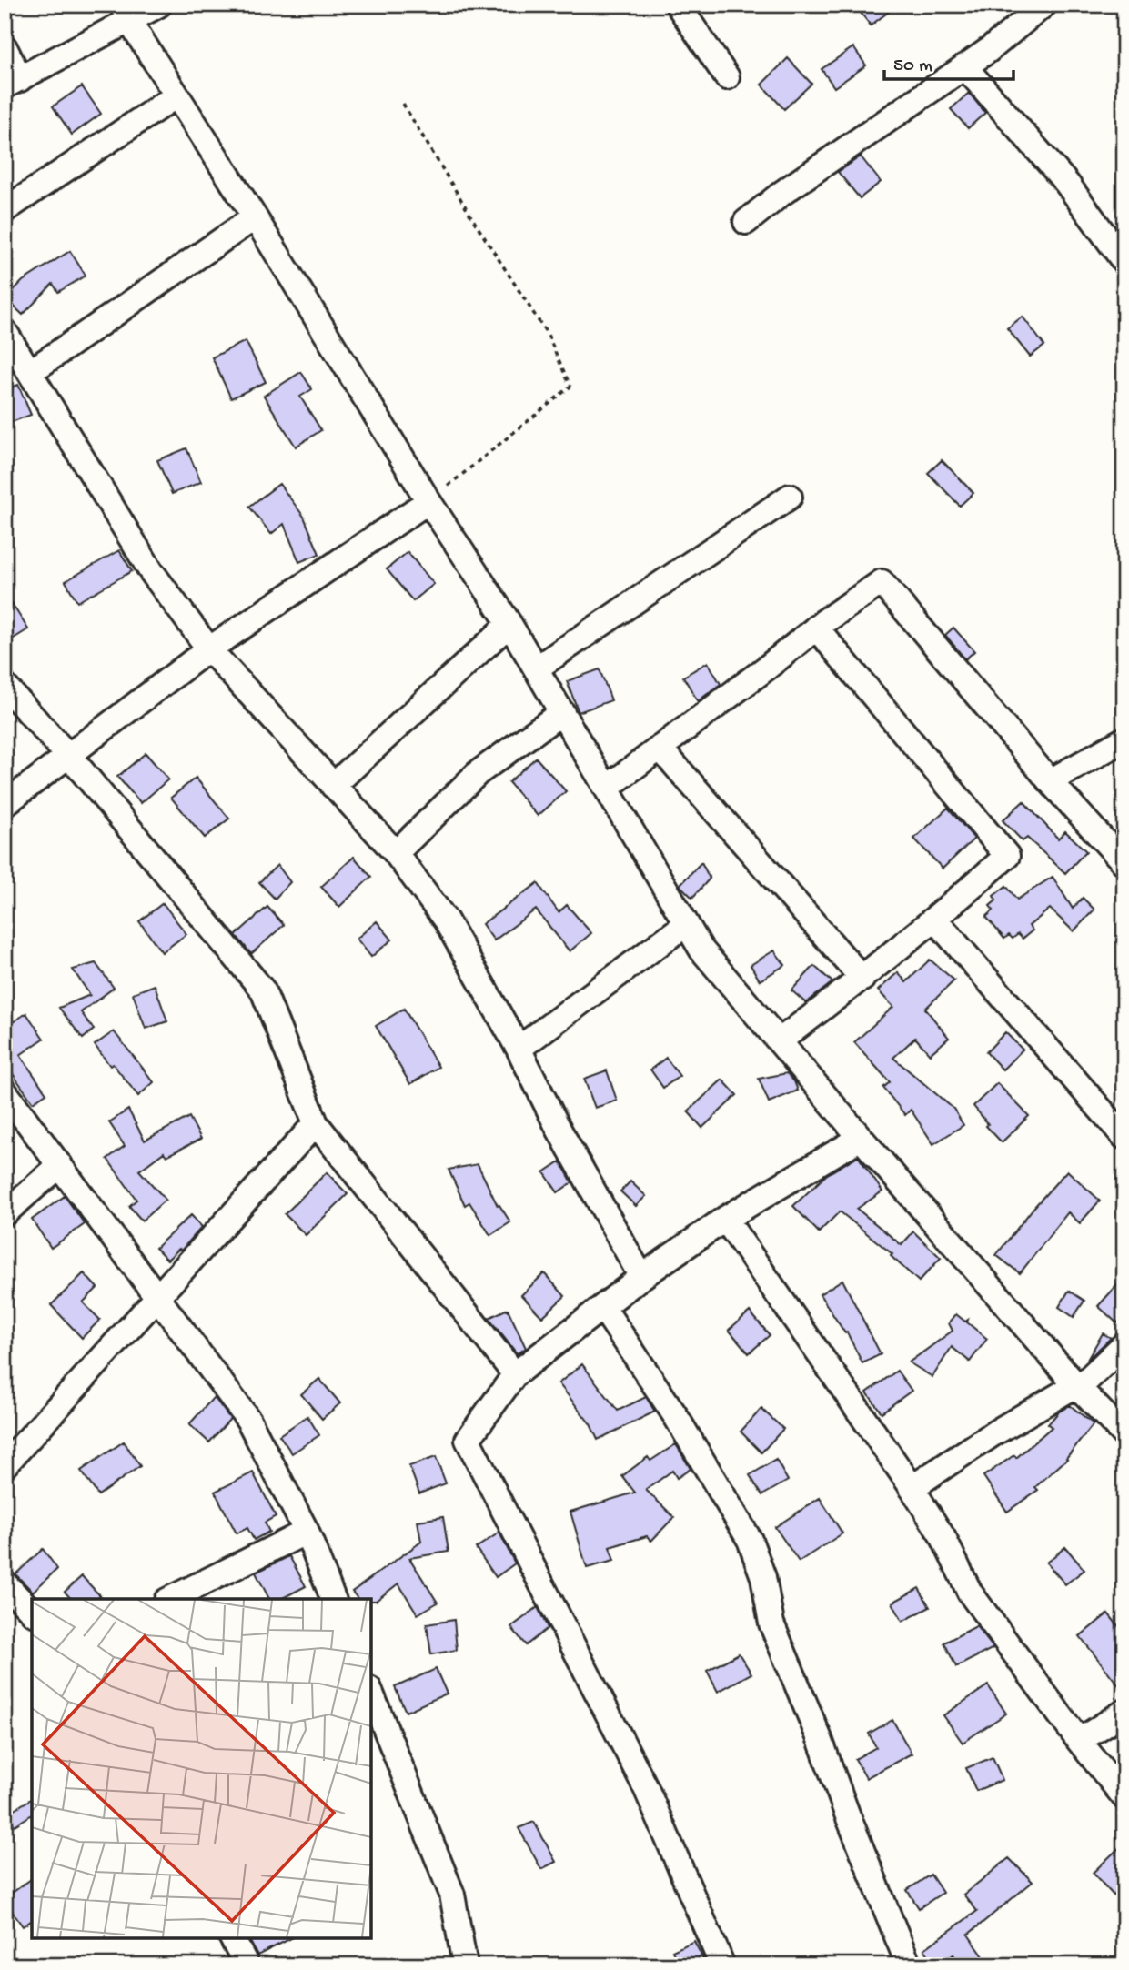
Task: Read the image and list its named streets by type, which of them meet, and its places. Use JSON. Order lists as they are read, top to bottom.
{
  "scale_bar": "50 m"
}
